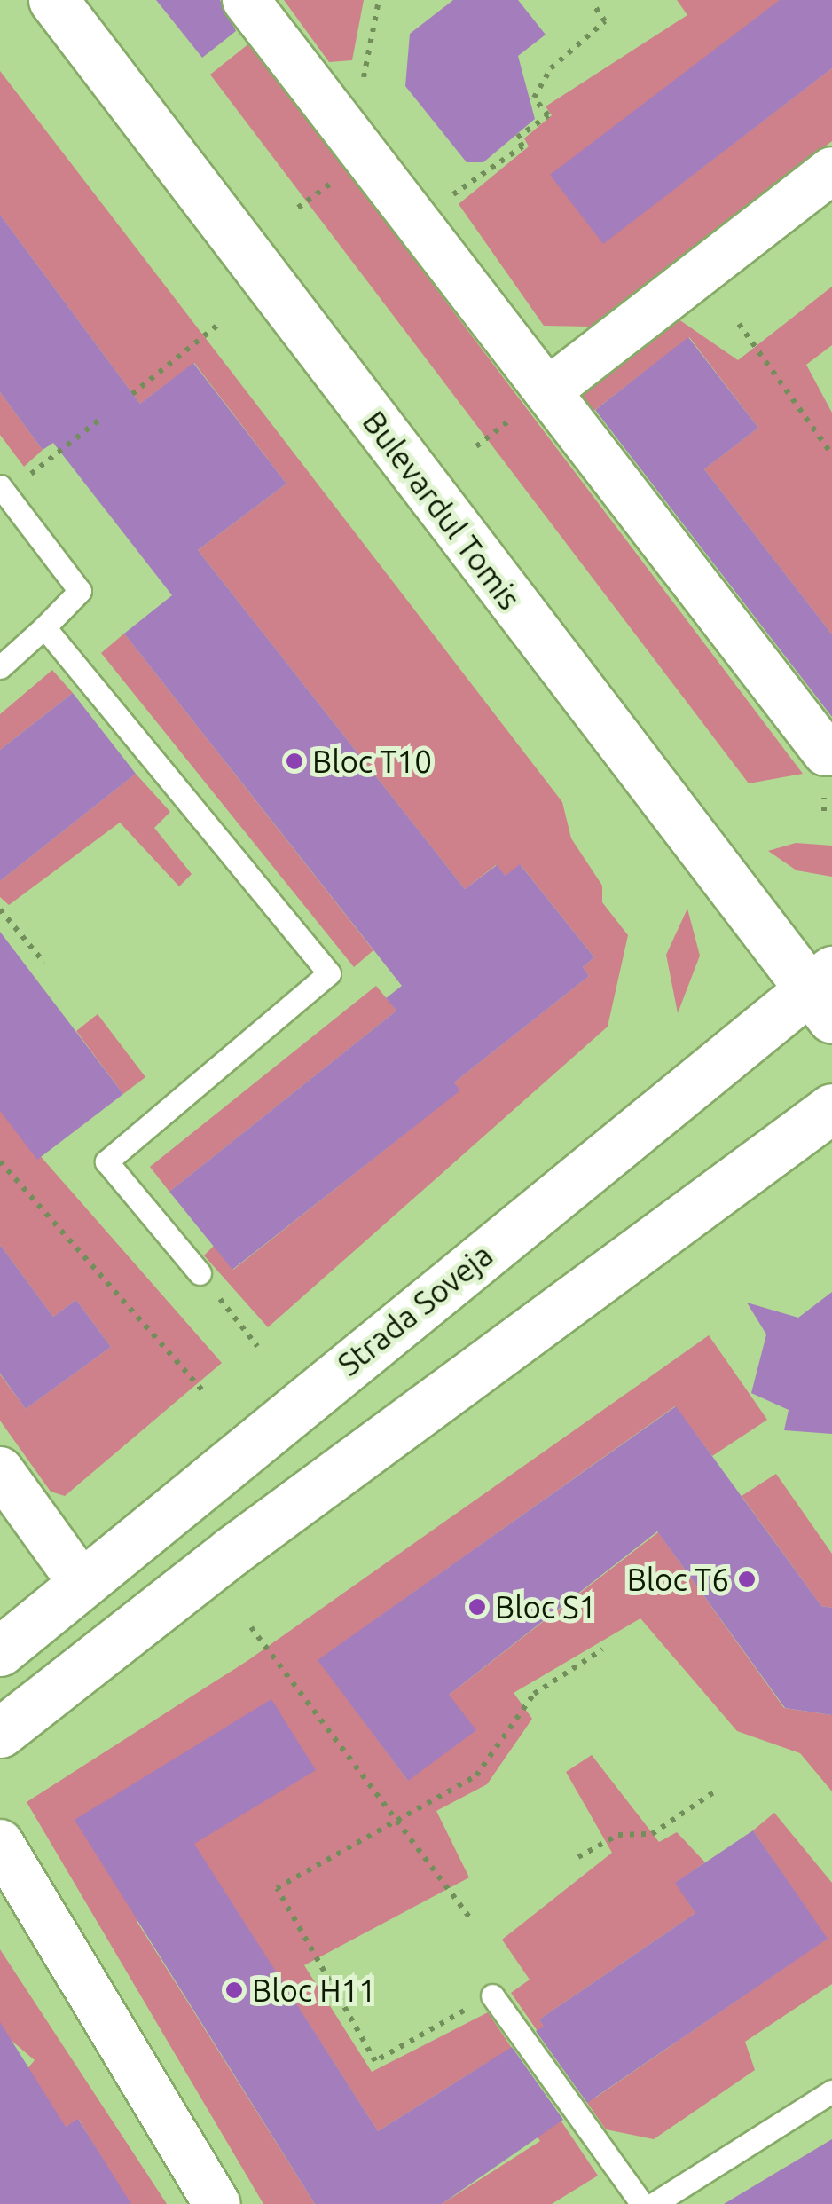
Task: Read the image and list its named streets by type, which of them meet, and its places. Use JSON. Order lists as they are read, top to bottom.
{
  "streets": {
    "main road": ["Bulevardul Tomis", "Strada Soveja"]
  },
  "crossings": [
    ["Bulevardul Tomis", "Strada Soveja"]
  ],
  "places": [
    "Bloc T10",
    "Bloc T6",
    "Bloc S1",
    "Bloc H11"
  ]
}
